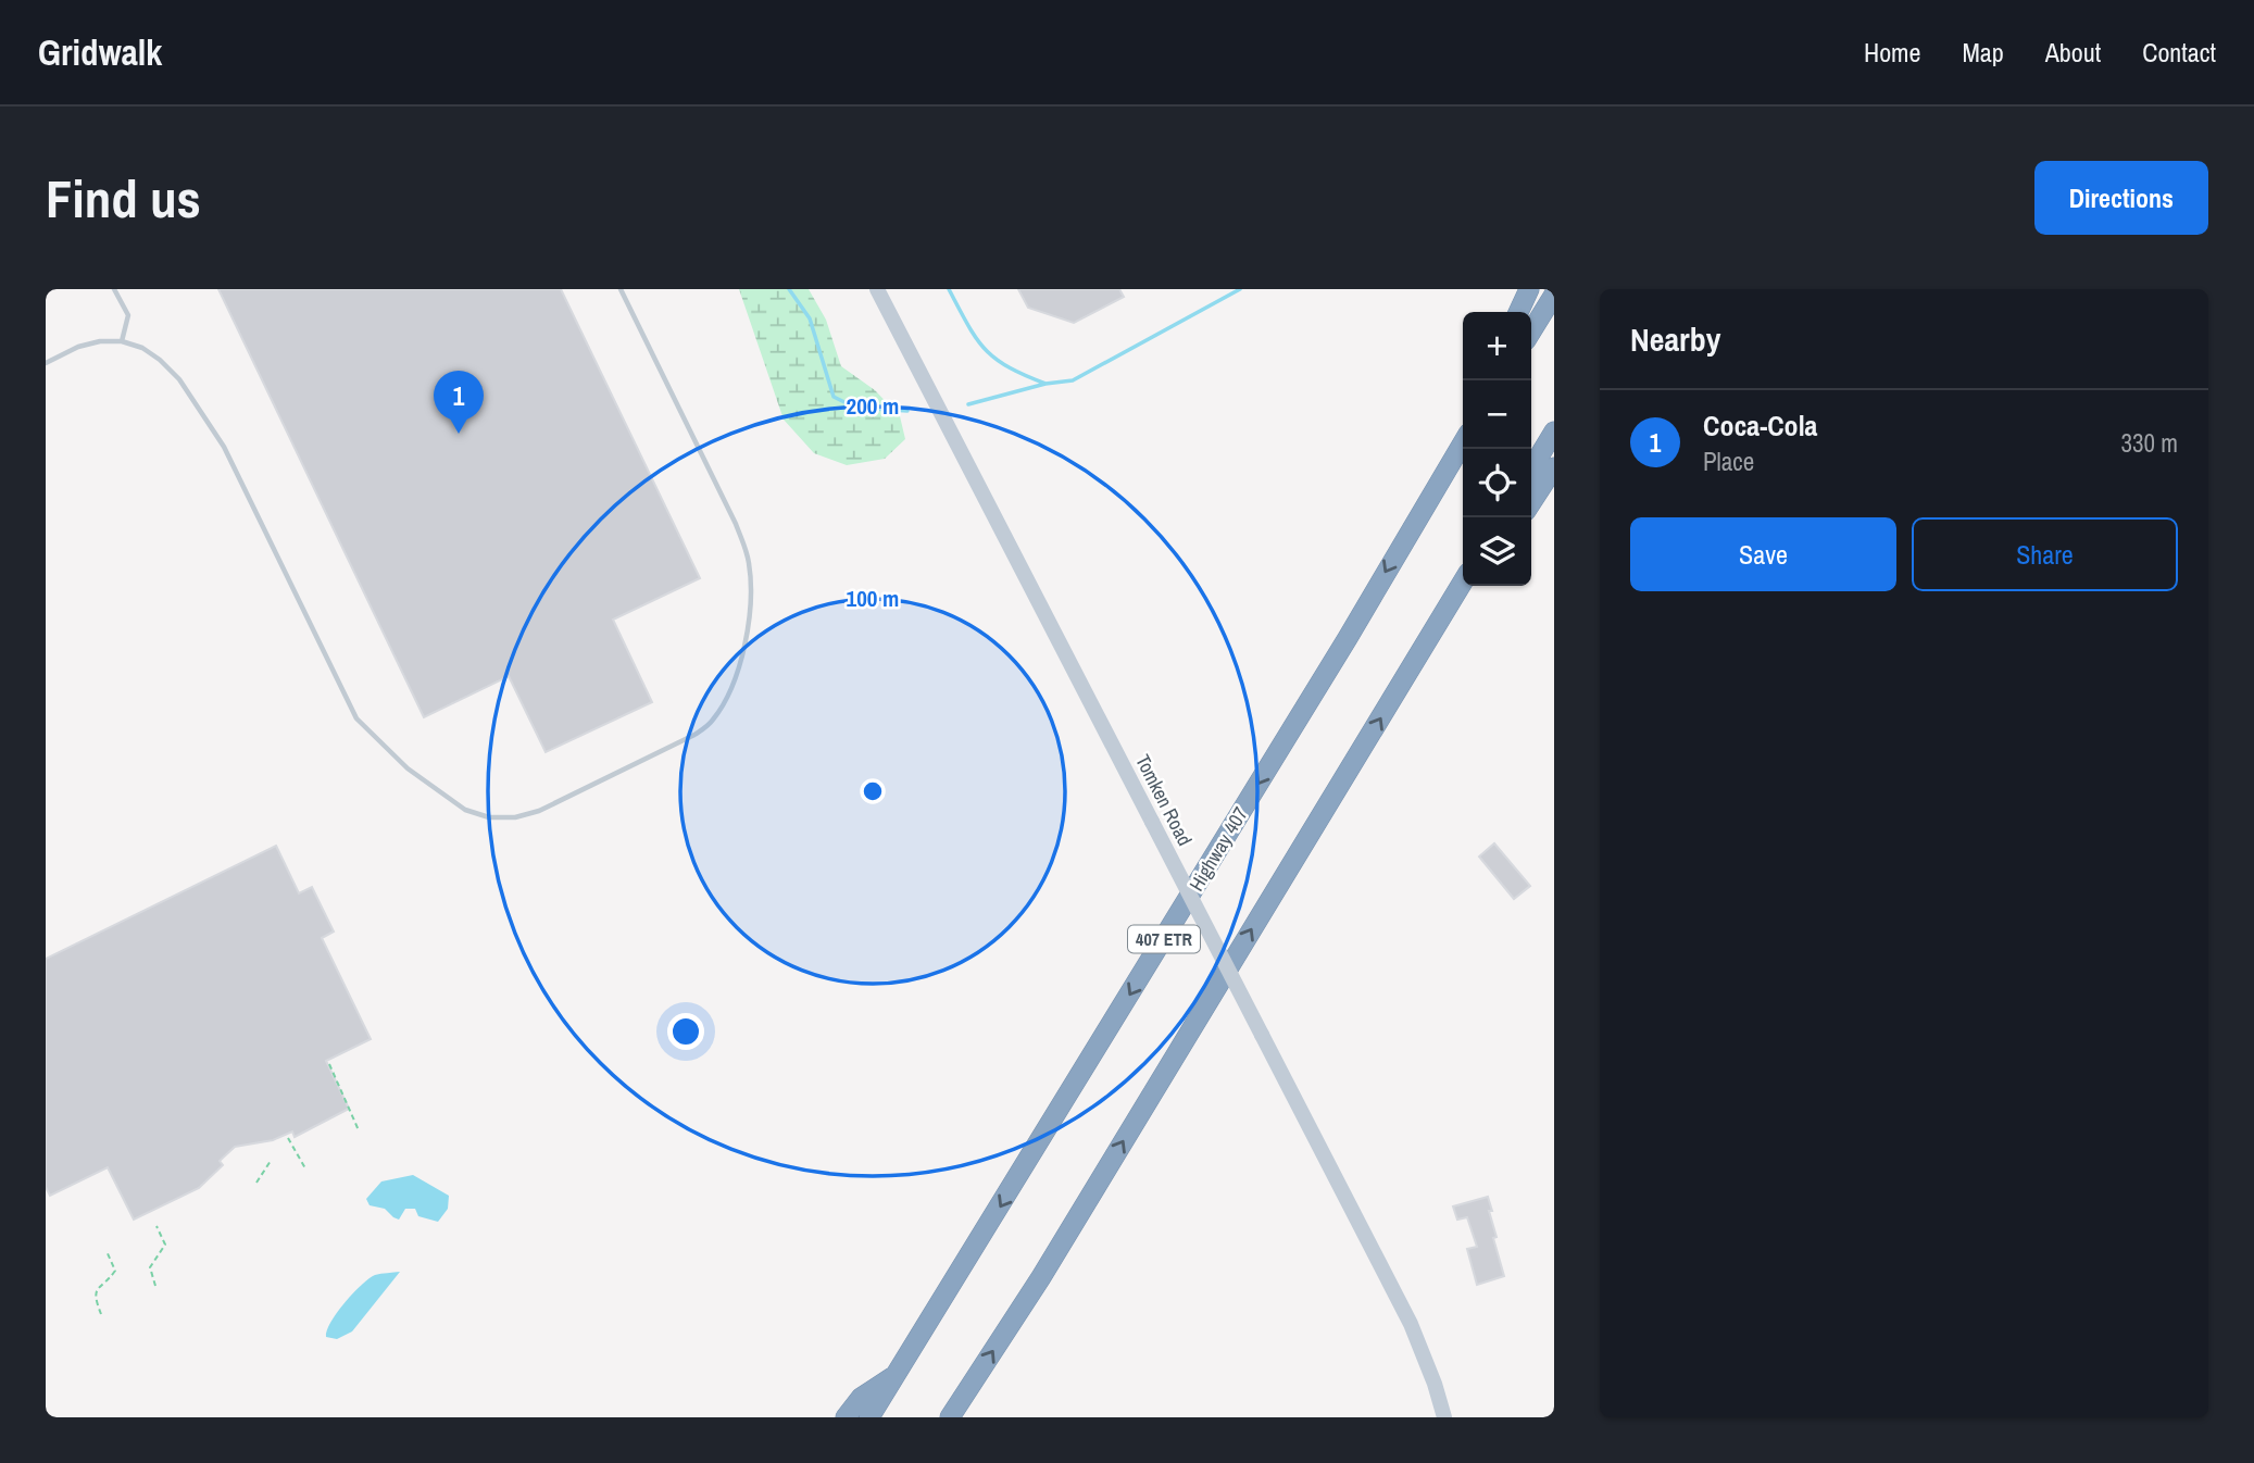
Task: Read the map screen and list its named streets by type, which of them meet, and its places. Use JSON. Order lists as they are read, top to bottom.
{
  "streets": {
    "highway": ["Highway 407", "407 ETR"],
    "main road": ["Tomken Road"]
  },
  "page": {
    "header": "Gridwalk",
    "nav": [
      "Home",
      "Map",
      "About",
      "Contact"
    ],
    "buttons": [
      "Directions",
      ["Save", "Share"]
    ],
    "title": "Find us",
    "heading": "Nearby",
    "map_buttons": ["+", "−"],
    "pins": "1",
    "list": [
      {
        "mark": "1",
        "name": "Coca-Cola",
        "note": "Place",
        "value": "330 m"
      }
    ]
  },
  "rings": ["200 m", "100 m"]
}
